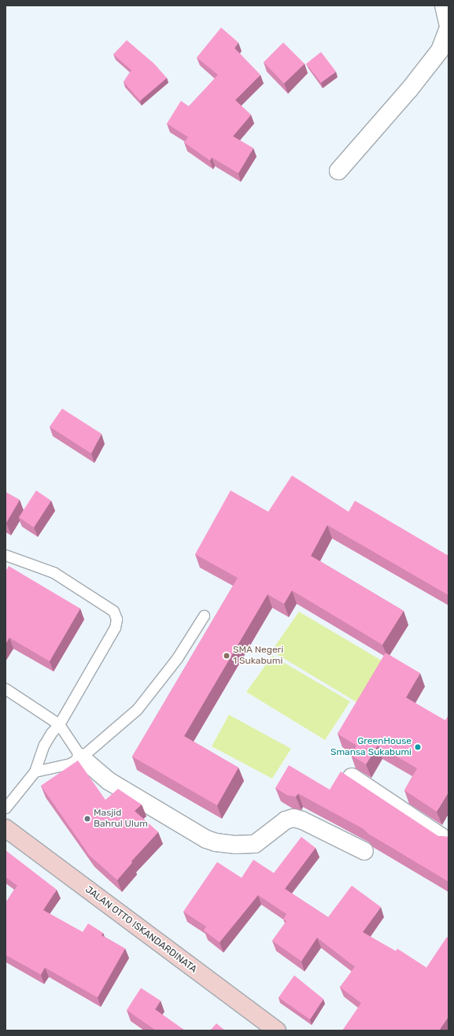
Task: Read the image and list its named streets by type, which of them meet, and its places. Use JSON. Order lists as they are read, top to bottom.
{
  "streets": {
    "main road": ["JALAN OTTO ISKANDARDINATA"]
  },
  "places": ["SMA Negeri 1 Sukabumi", "GreenHouse Smansa Sukabumi", "Masjid Bahrul Ulum"]
}
